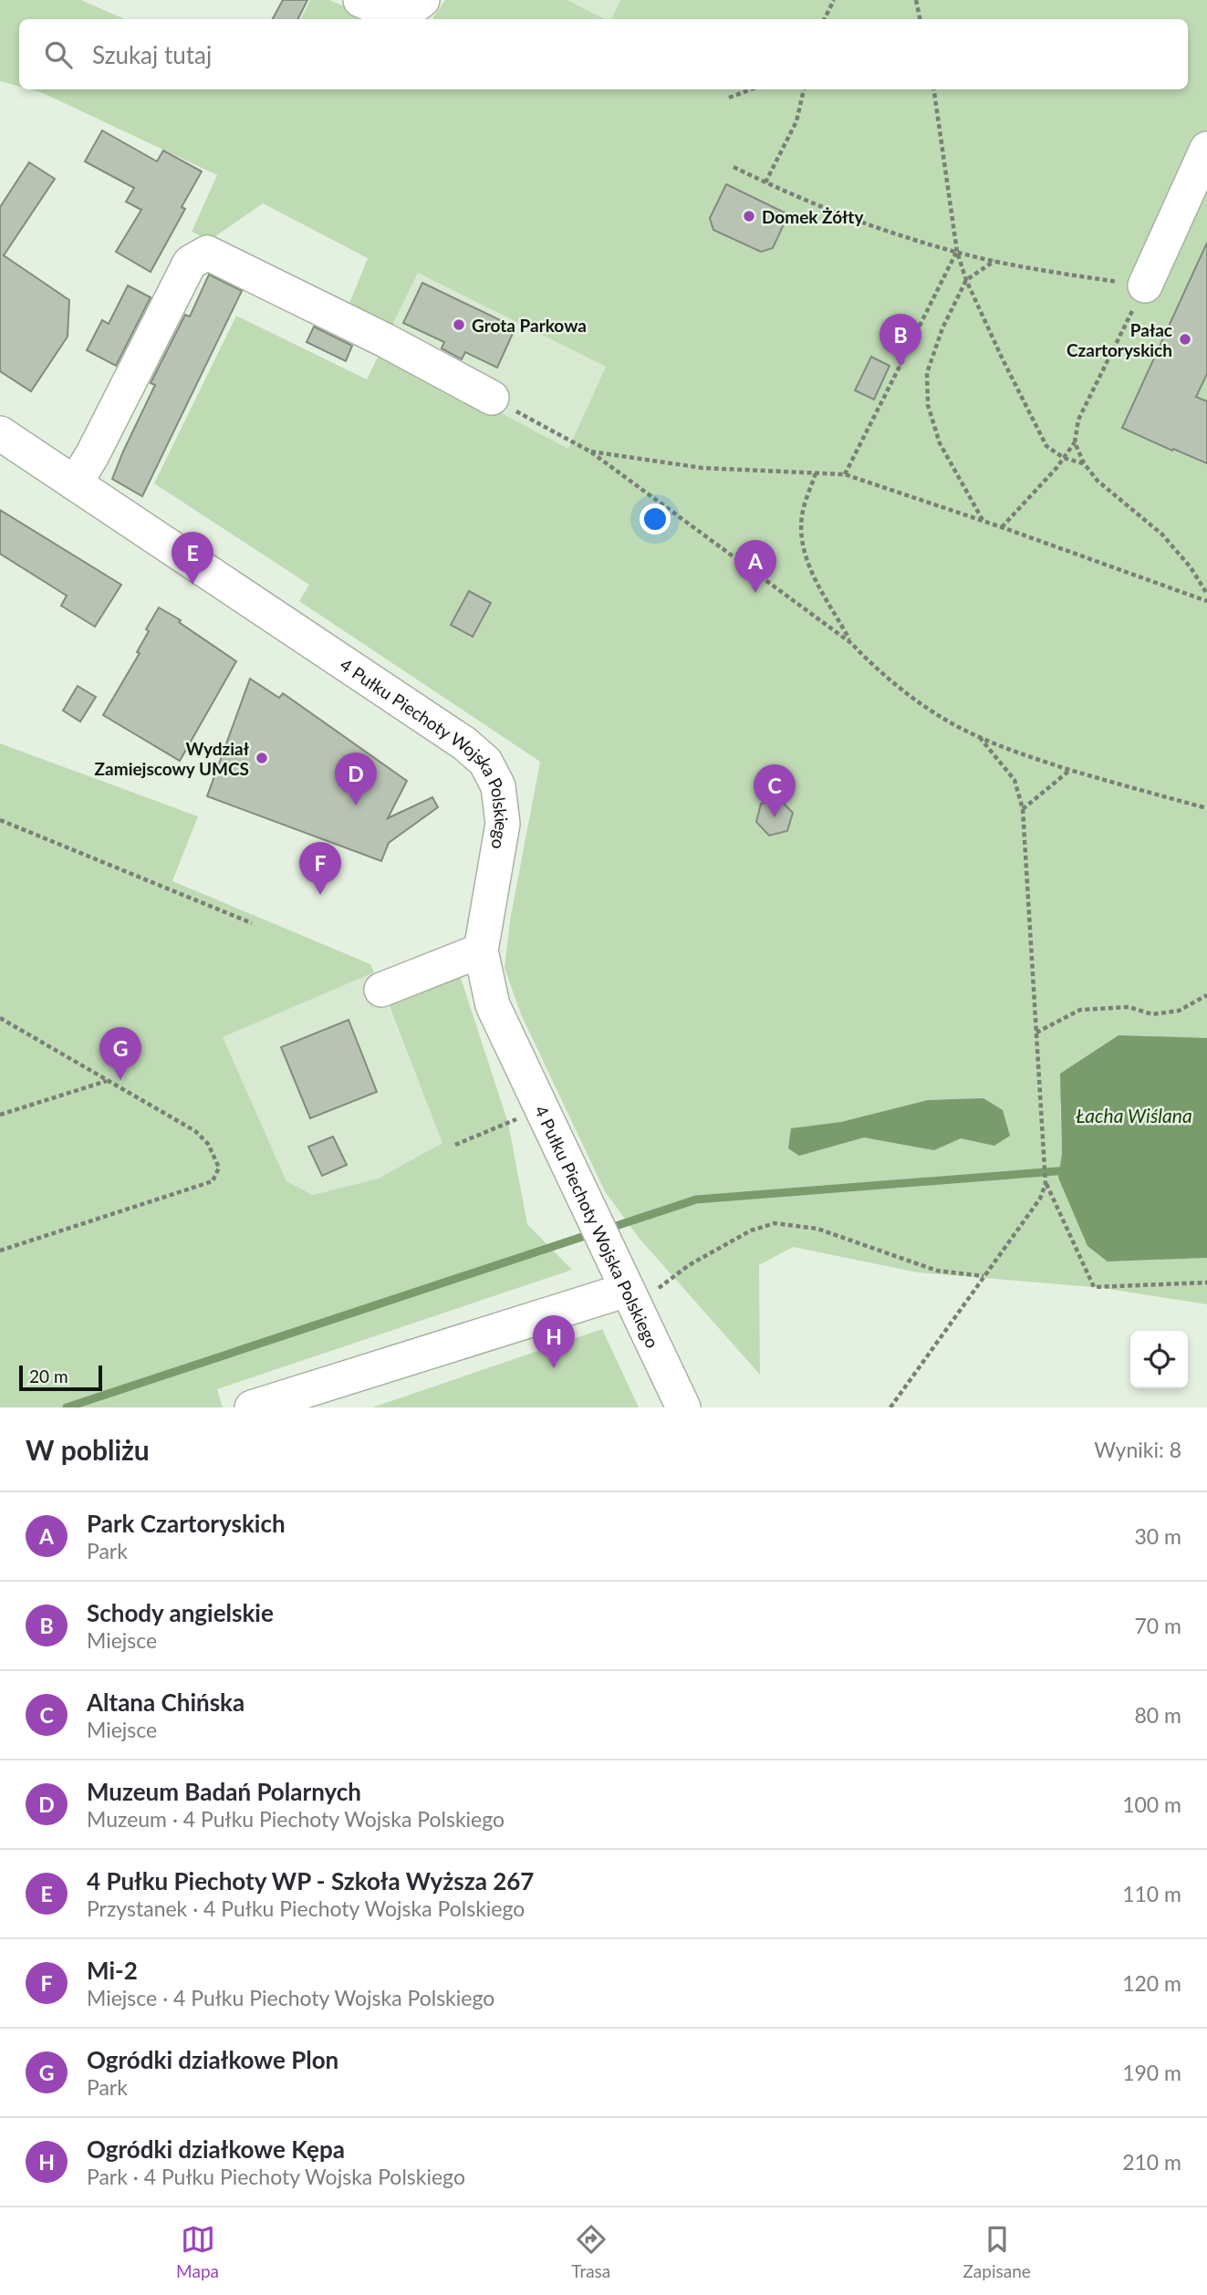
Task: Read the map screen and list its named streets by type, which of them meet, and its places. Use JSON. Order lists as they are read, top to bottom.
{
  "streets": {
    "street": ["4 Pułku Piechoty Wojska Polskiego"]
  },
  "water": ["Łacha Wiślana"],
  "places": [
    "Domek Żółty",
    "Grota Parkowa",
    "Pałac Czartoryskich",
    "Wydział Zamiejscowy UMCS"
  ],
  "scale_bar": "20 m",
  "page": {
    "search": "Szukaj tutaj",
    "pins": [
      "B",
      "E",
      "A",
      "D",
      "C",
      "F",
      "G",
      "H"
    ],
    "scale": "20 m",
    "heading": ["W pobliżu", "Wyniki: 8"],
    "list": [
      {
        "mark": "A",
        "name": "Park Czartoryskich",
        "note": "Park",
        "value": "30 m"
      },
      {
        "mark": "B",
        "name": "Schody angielskie",
        "note": "Miejsce",
        "value": "70 m"
      },
      {
        "mark": "C",
        "name": "Altana Chińska",
        "note": "Miejsce",
        "value": "80 m"
      },
      {
        "mark": "D",
        "name": "Muzeum Badań Polarnych",
        "note": "Muzeum · 4 Pułku Piechoty Wojska Polskiego",
        "value": "100 m"
      },
      {
        "mark": "E",
        "name": "4 Pułku Piechoty WP - Szkoła Wyższa 267",
        "note": "Przystanek · 4 Pułku Piechoty Wojska Polskiego",
        "value": "110 m"
      },
      {
        "mark": "F",
        "name": "Mi-2",
        "note": "Miejsce · 4 Pułku Piechoty Wojska Polskiego",
        "value": "120 m"
      },
      {
        "mark": "G",
        "name": "Ogródki działkowe Plon",
        "note": "Park",
        "value": "190 m"
      },
      {
        "mark": "H",
        "name": "Ogródki działkowe Kępa",
        "note": "Park · 4 Pułku Piechoty Wojska Polskiego",
        "value": "210 m"
      }
    ],
    "nav": ["Mapa", "Trasa", "Zapisane"]
  }
}
